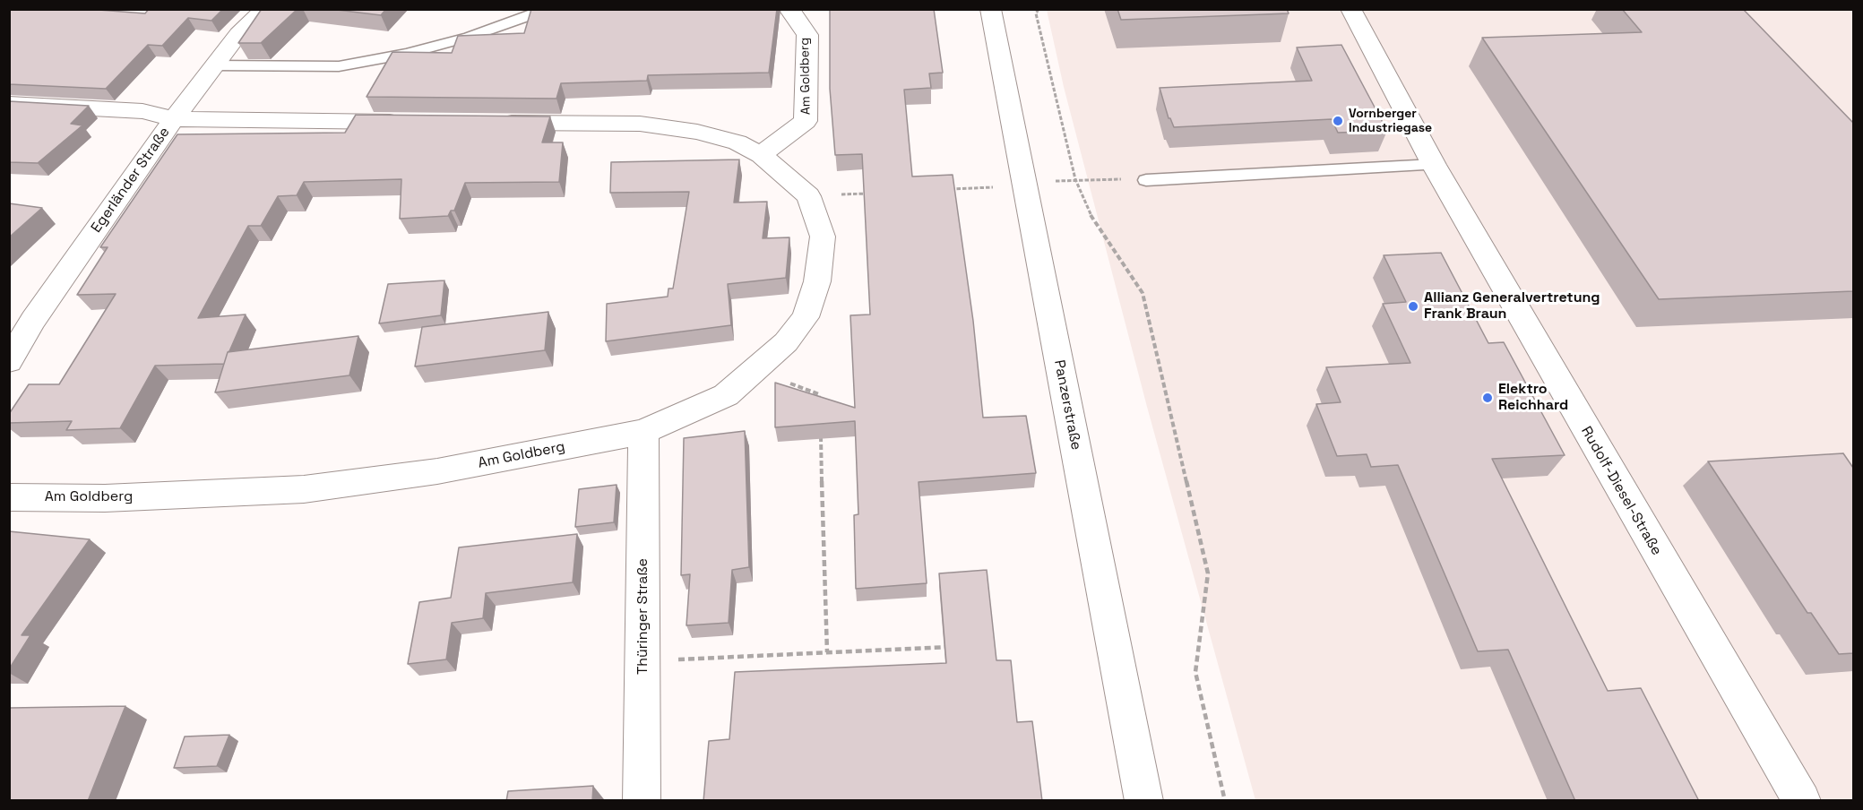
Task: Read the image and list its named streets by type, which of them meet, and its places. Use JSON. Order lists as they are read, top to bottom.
{
  "streets": {
    "street": [
      "Am Goldberg",
      "Egerländer Straße",
      "Panzerstraße",
      "Rudolf-Diesel-Straße",
      "Thüringer Straße"
    ]
  },
  "crossings": [
    ["Am Goldberg", "Thüringer Straße"]
  ],
  "places": ["Vornberger Industriegase", "Allianz Generalvertretung Frank Braun", "Elektro Reichhard"]
}
